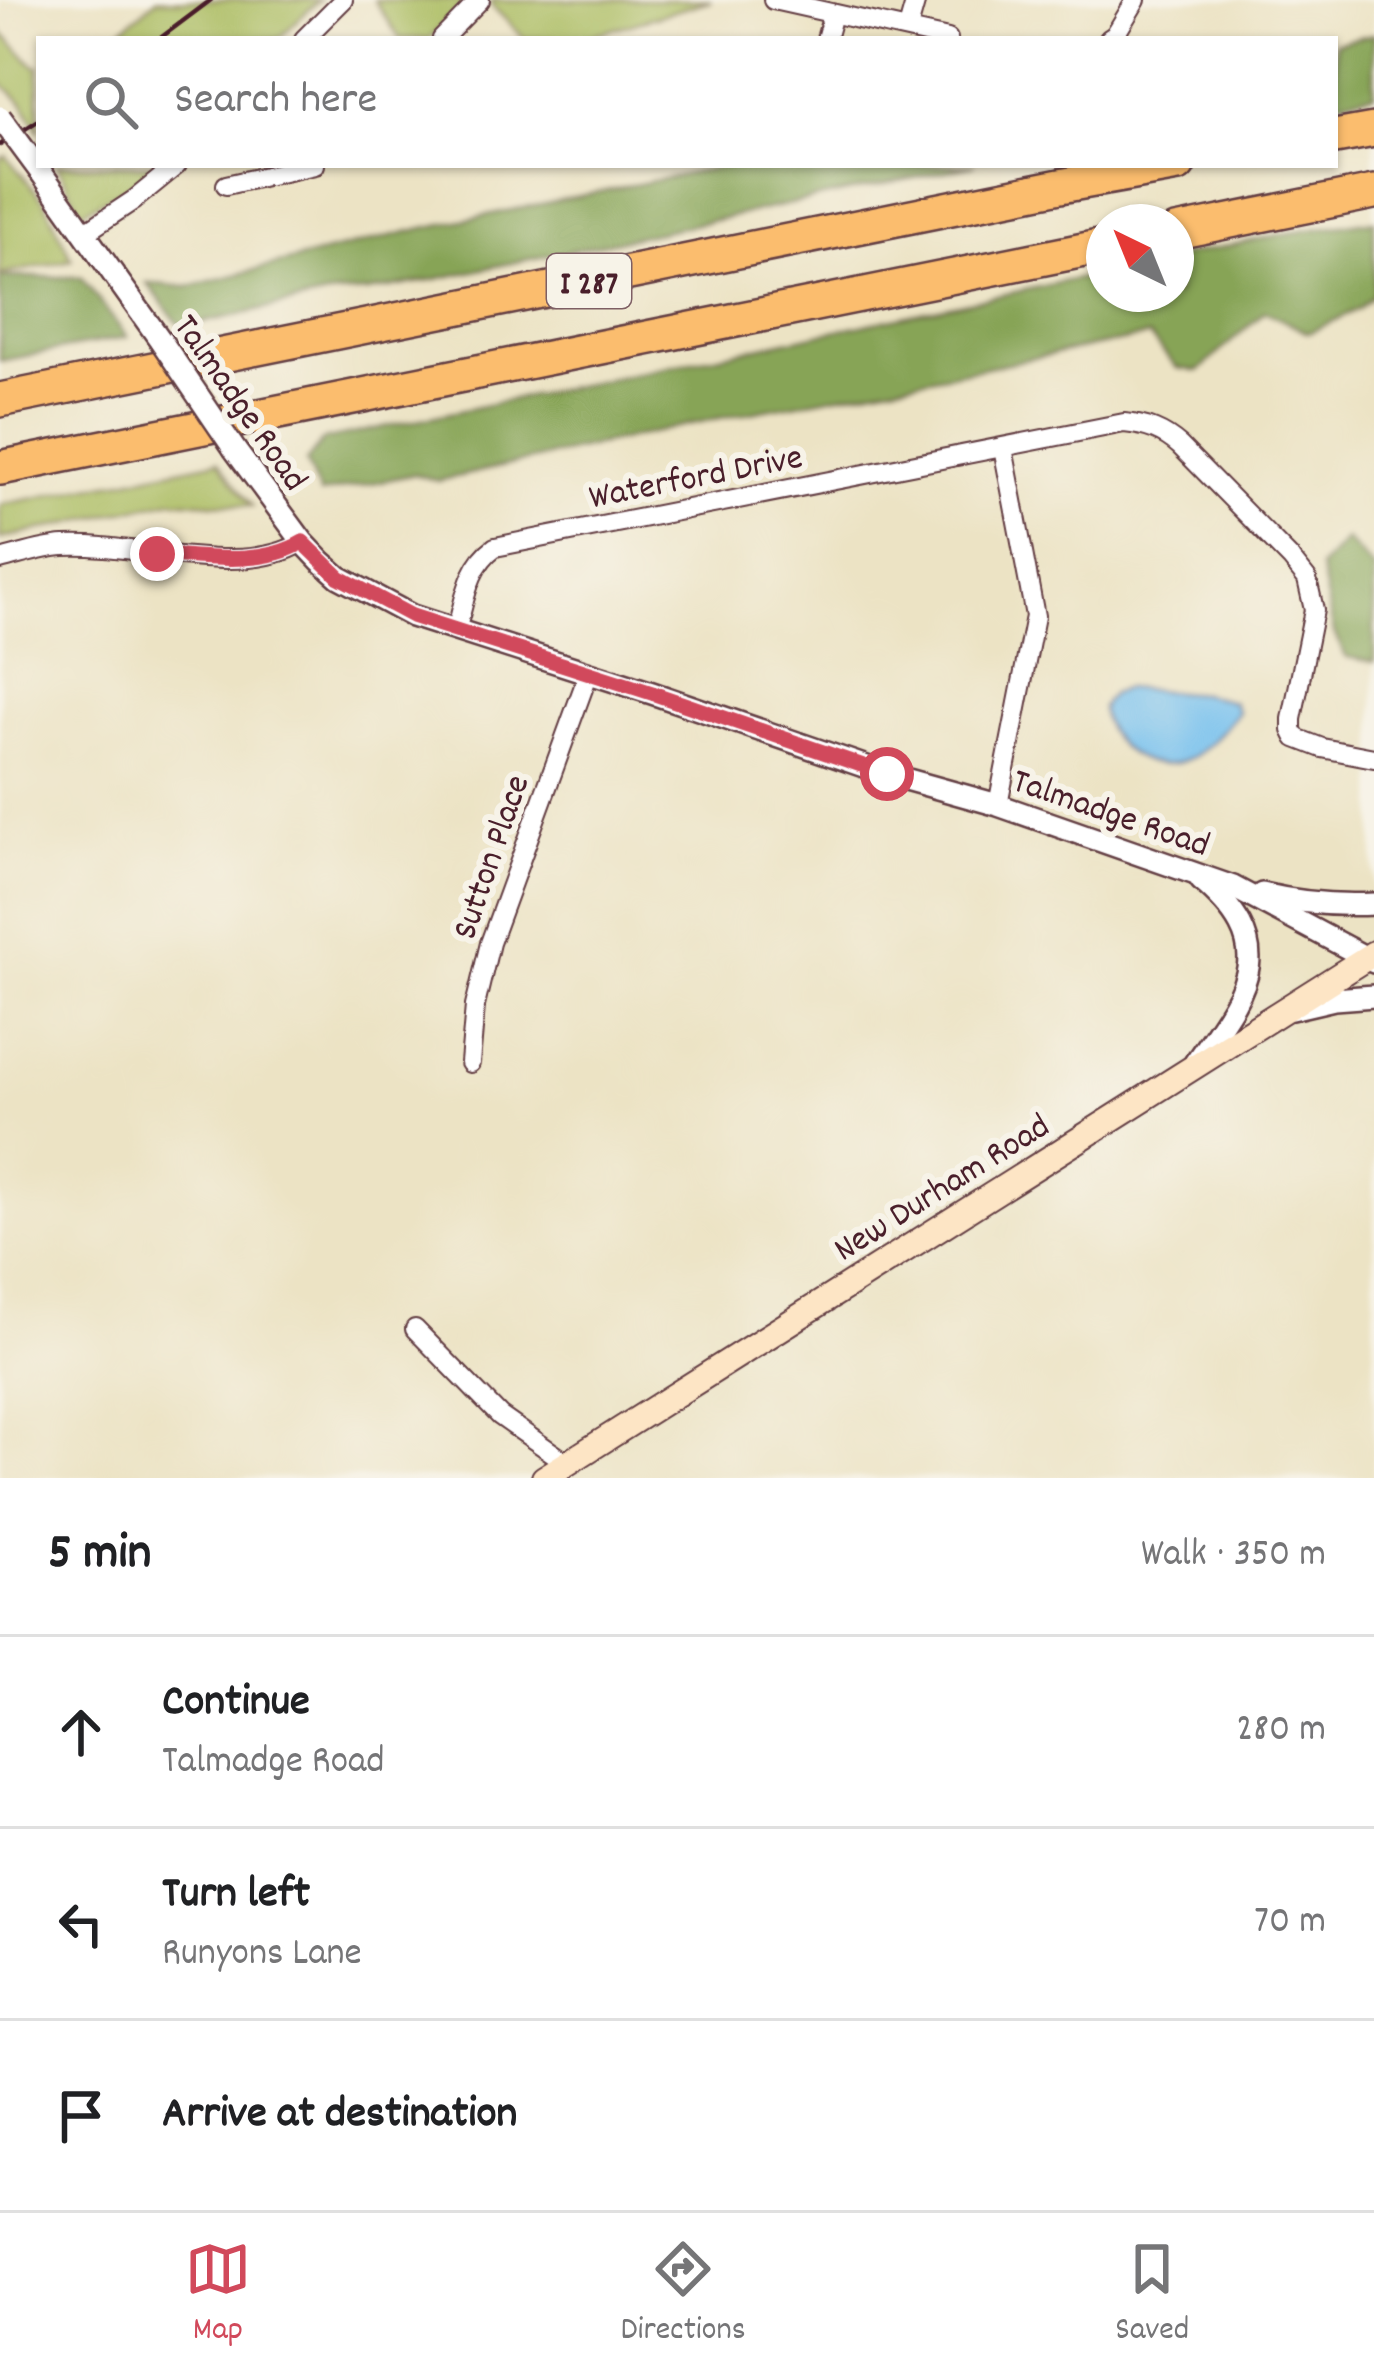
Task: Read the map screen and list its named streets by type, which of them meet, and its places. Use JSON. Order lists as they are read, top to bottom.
{
  "streets": {
    "highway": ["I 287"],
    "main road": ["New Durham Road"],
    "street": ["Talmadge Road", "Waterford Drive", "Sutton Place"]
  },
  "crossings": [
    ["Talmadge Road", "Waterford Drive"],
    ["Talmadge Road", "Sutton Place"],
    ["Talmadge Road", "New Durham Road"]
  ],
  "north": "top left",
  "page": {
    "search": "Search here",
    "heading": ["5 min", "Walk · 350 m"],
    "list": [
      ["Continue", "Talmadge Road", "280 m"],
      ["Turn left", "Runyons Lane", "70 m"],
      "Arrive at destination"
    ],
    "nav": ["Map", "Directions", "Saved"]
  }
}
